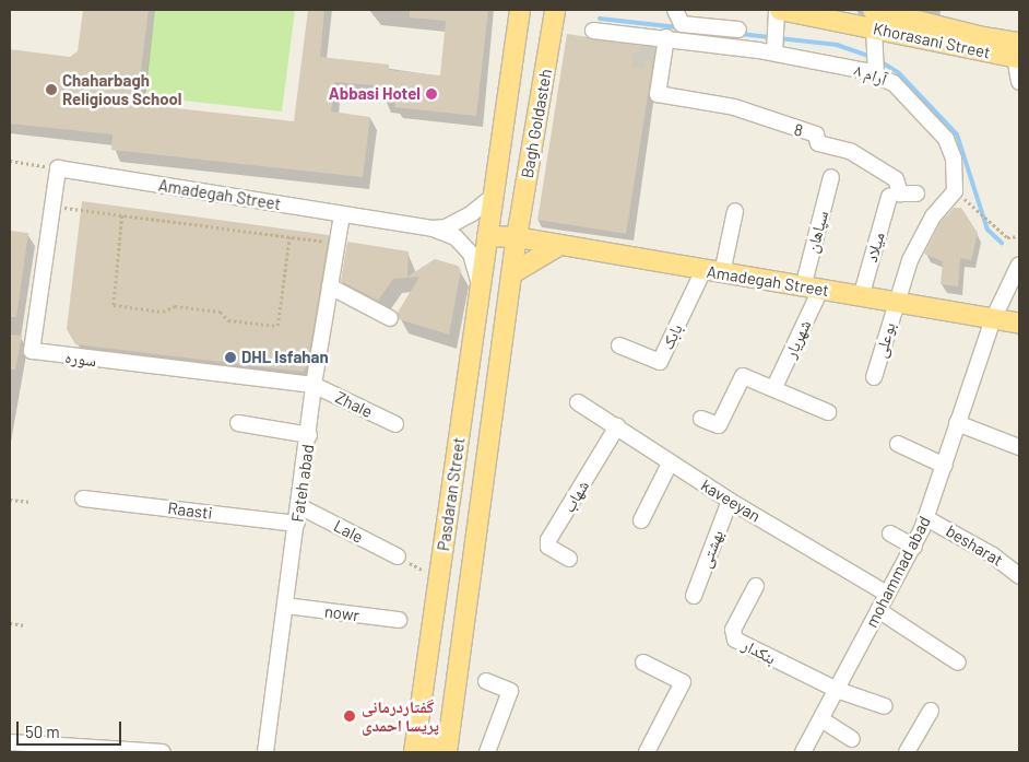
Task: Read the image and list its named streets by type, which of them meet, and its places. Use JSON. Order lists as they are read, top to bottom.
{
  "streets": {
    "main road": [
      "Khorasani Street",
      "Bagh Goldasteh",
      "Amadegah Street",
      "Pasdaran Street"
    ],
    "street": [
      "۸ آرام",
      "8",
      "سپاهان",
      "میلاد",
      "بابک",
      "شهریار",
      "بوعلی",
      "سوره",
      "Zhale",
      "Fateh abad",
      "شهاب",
      "kaveeyan",
      "Raasti",
      "Lale",
      "besharat",
      "بهشتی",
      "mohammad abad",
      "nowr",
      "بنکدار"
    ]
  },
  "crossings": [
    ["۸ آرام", "8"],
    ["۸ آرام", "Amadegah Street"],
    ["۸ آرام", "بوعلی"],
    ["Bagh Goldasteh", "Amadegah Street"],
    ["Bagh Goldasteh", "Pasdaran Street"],
    ["Amadegah Street", "سپاهان"],
    ["Amadegah Street", "میلاد"],
    ["Amadegah Street", "بابک"],
    ["Amadegah Street", "شهریار"],
    ["Amadegah Street", "بوعلی"],
    ["Amadegah Street", "سوره"],
    ["Amadegah Street", "Fateh abad"],
    ["Amadegah Street", "Pasdaran Street"],
    ["Amadegah Street", "mohammad abad"],
    ["سپاهان", "شهریار"],
    ["سوره", "Zhale"],
    ["سوره", "Fateh abad"],
    ["Zhale", "Fateh abad"],
    ["Fateh abad", "Raasti"],
    ["Fateh abad", "Lale"],
    ["Fateh abad", "nowr"],
    ["شهاب", "kaveeyan"],
    ["kaveeyan", "بهشتی"],
    ["kaveeyan", "mohammad abad"],
    ["besharat", "mohammad abad"],
    ["mohammad abad", "بنکدار"]
  ],
  "places": [
    "Chaharbagh Religious School",
    "Abbasi Hotel",
    "DHL Isfahan",
    "گفتاردرمانی پریسا احمدی"
  ],
  "scale_bar": "50 m"
}
